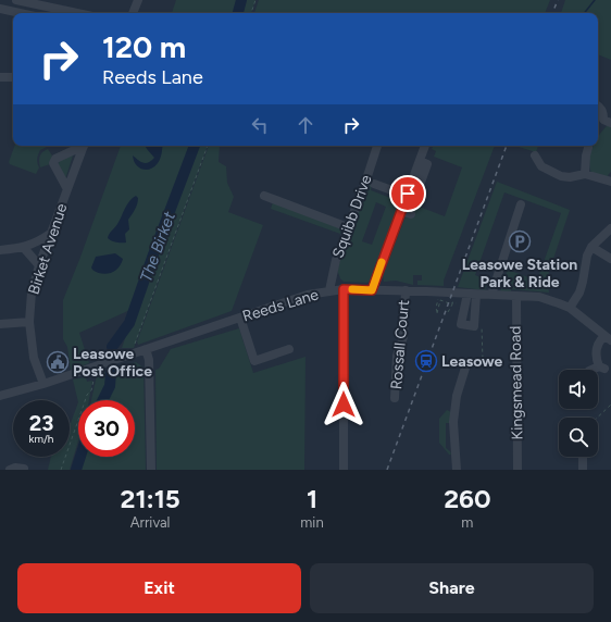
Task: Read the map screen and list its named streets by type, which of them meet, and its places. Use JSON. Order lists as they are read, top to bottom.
{
  "streets": {
    "street": [
      "Squibb Drive",
      "Birket Avenue",
      "Reeds Lane",
      "Rossall Court",
      "Kingsmead Road"
    ]
  },
  "crossings": [
    ["Squibb Drive", "Reeds Lane"],
    ["Birket Avenue", "Reeds Lane"],
    ["Reeds Lane", "Rossall Court"],
    ["Reeds Lane", "Kingsmead Road"]
  ],
  "water": ["The Birket"],
  "places": {
    "parking": ["Leasowe Station Park & Ride"],
    "station": ["Leasowe"],
    "public building": ["Leasowe Post Office"]
  },
  "page": {
    "turn": ["120 m", "Reeds Lane"],
    "speed": "23 km/h",
    "limit": "30",
    "eta": [
      "21:15",
      "Arrival",
      "1",
      "min",
      "260",
      "m"
    ],
    "buttons": ["Exit", "Share"]
  }
}
